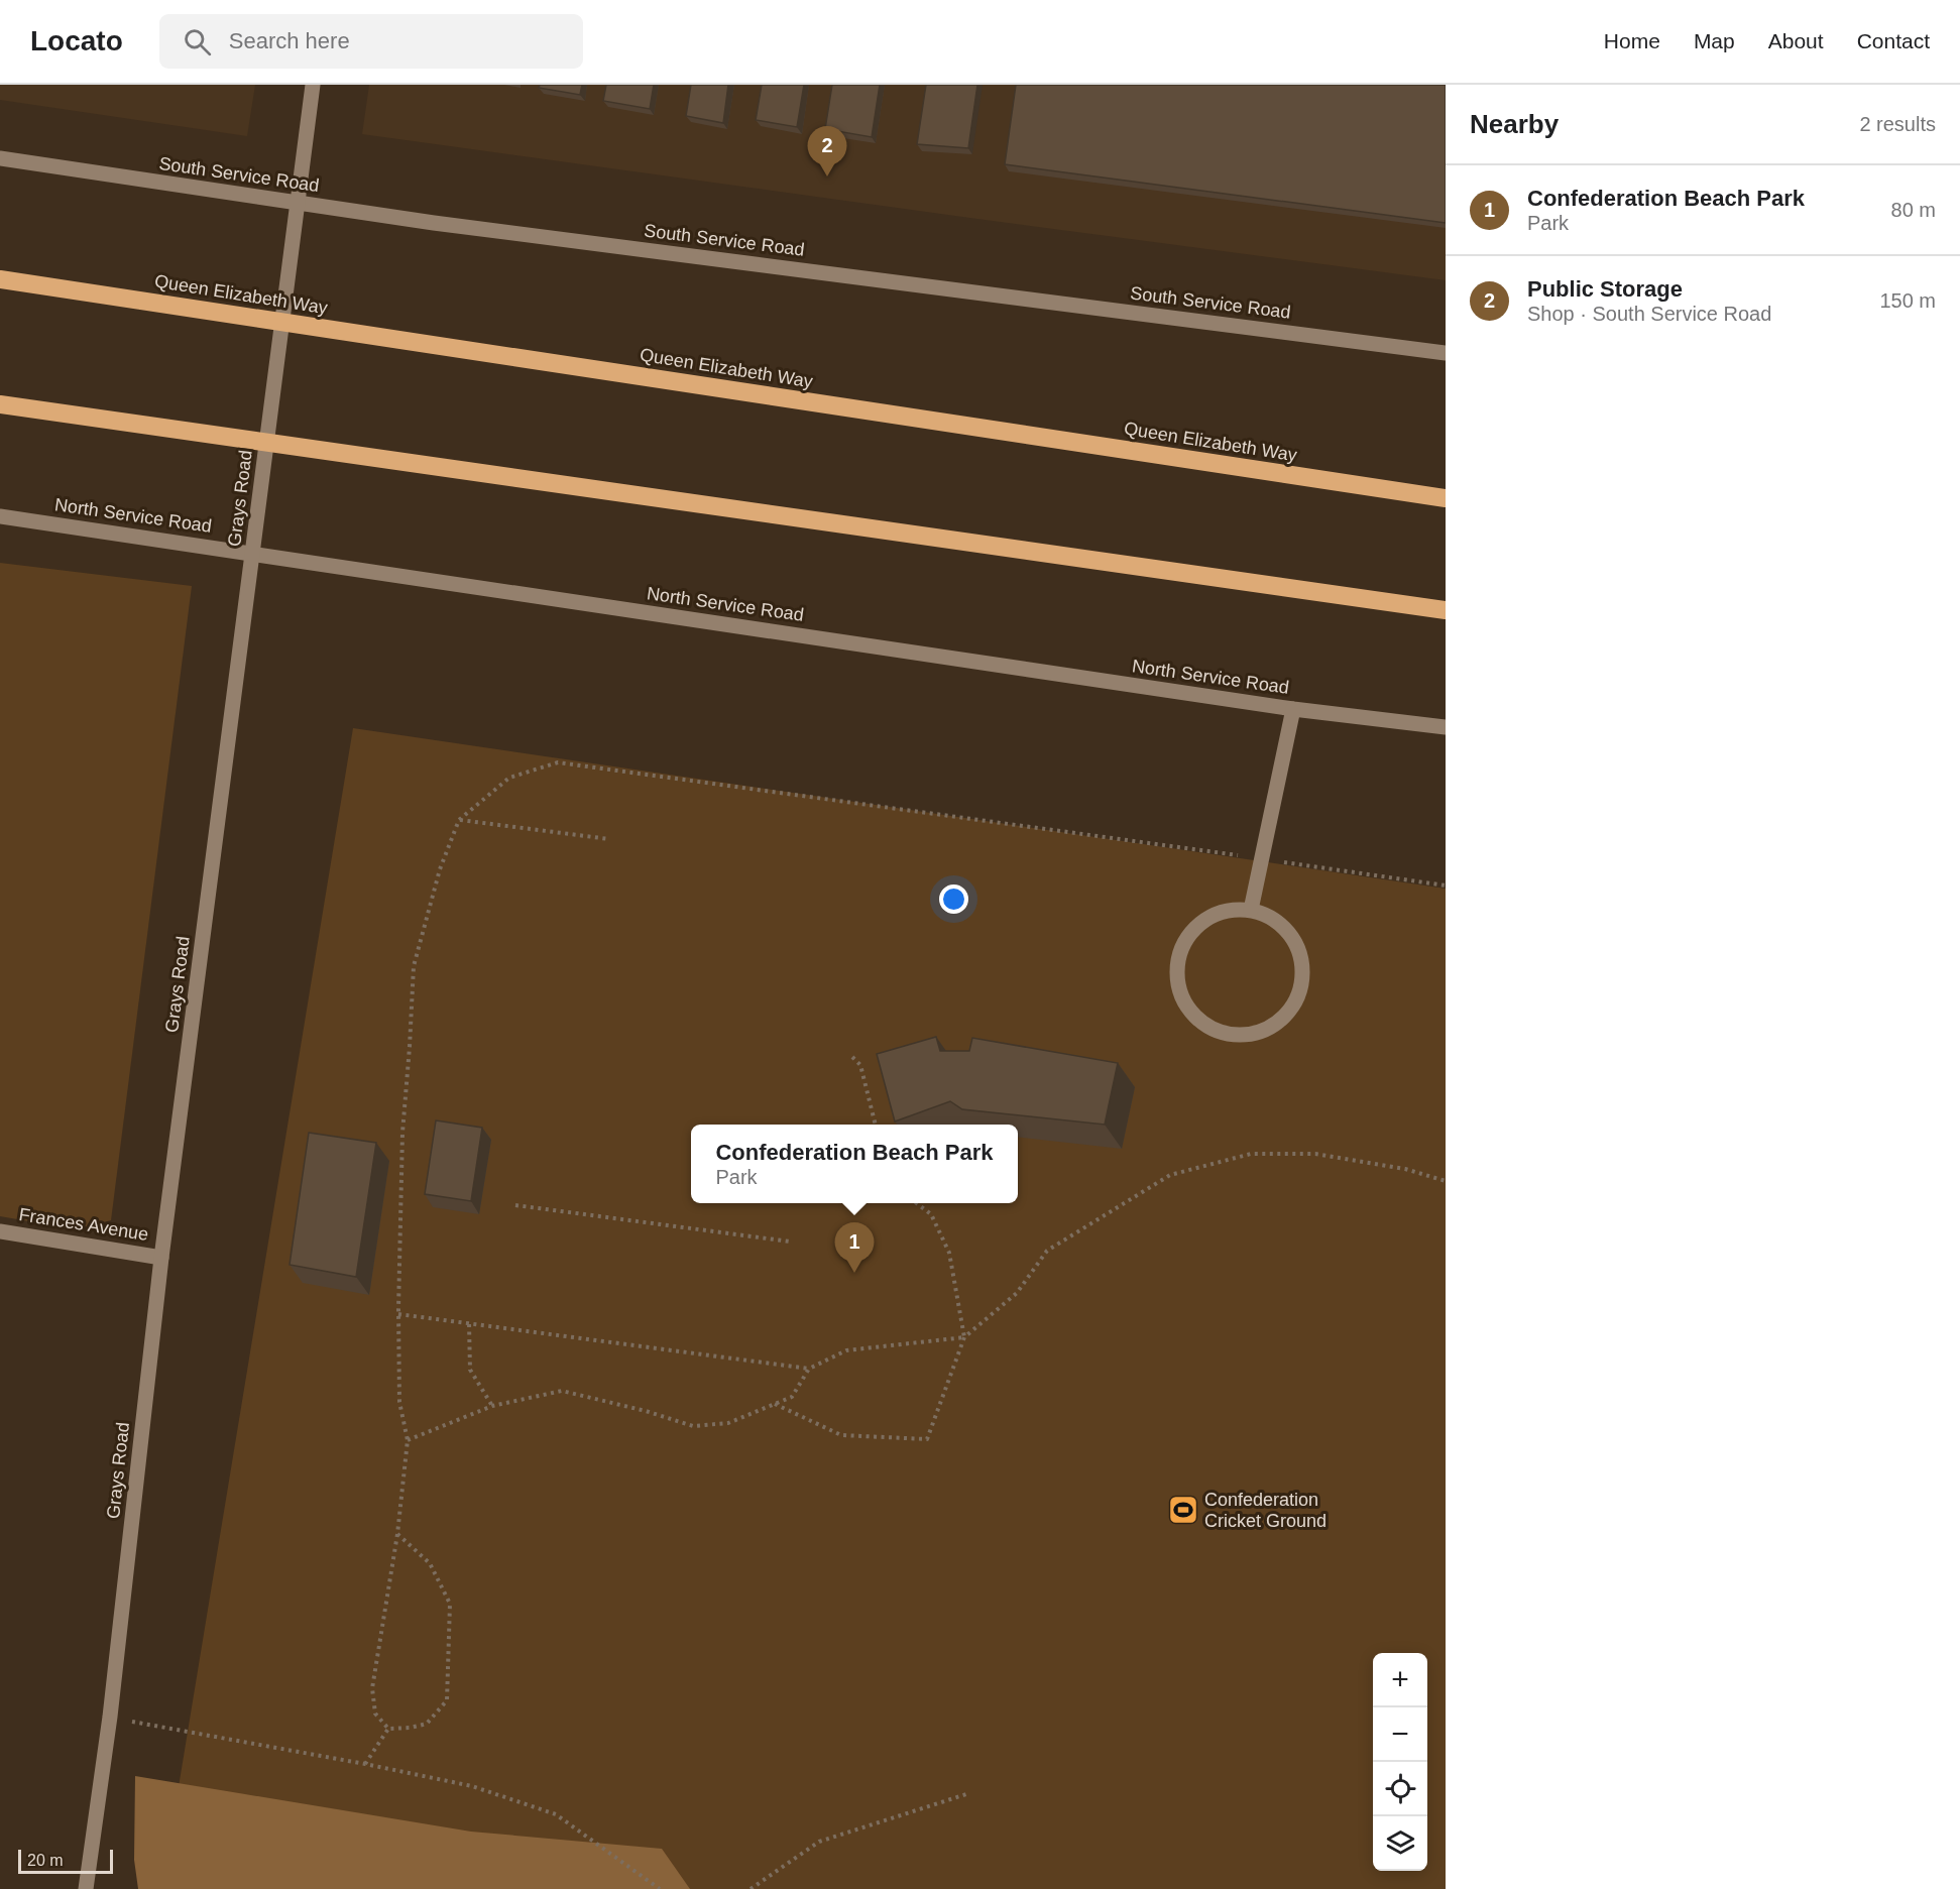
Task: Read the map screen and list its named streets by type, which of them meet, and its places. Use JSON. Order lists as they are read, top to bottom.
{
  "streets": {
    "highway": ["Queen Elizabeth Way"],
    "street": [
      "South Service Road",
      "Grays Road",
      "North Service Road",
      "Frances Avenue"
    ]
  },
  "crossings": [
    ["Grays Road", "Frances Avenue"]
  ],
  "places": {
    "sports": ["Confederation Cricket Ground"]
  },
  "scale_bar": "20 m",
  "page": {
    "header": "Locato",
    "search": "Search here",
    "nav": [
      "Home",
      "Map",
      "About",
      "Contact"
    ],
    "heading": ["Nearby", "2 results"],
    "pins": ["2", "1"],
    "list": [
      {
        "mark": "1",
        "name": "Confederation Beach Park",
        "note": "Park",
        "value": "80 m"
      },
      {
        "mark": "2",
        "name": "Public Storage",
        "note": "Shop · South Service Road",
        "value": "150 m"
      }
    ],
    "popup": ["Confederation Beach Park", "Park"],
    "map_buttons": ["+", "−"],
    "scale": "20 m"
  }
}
